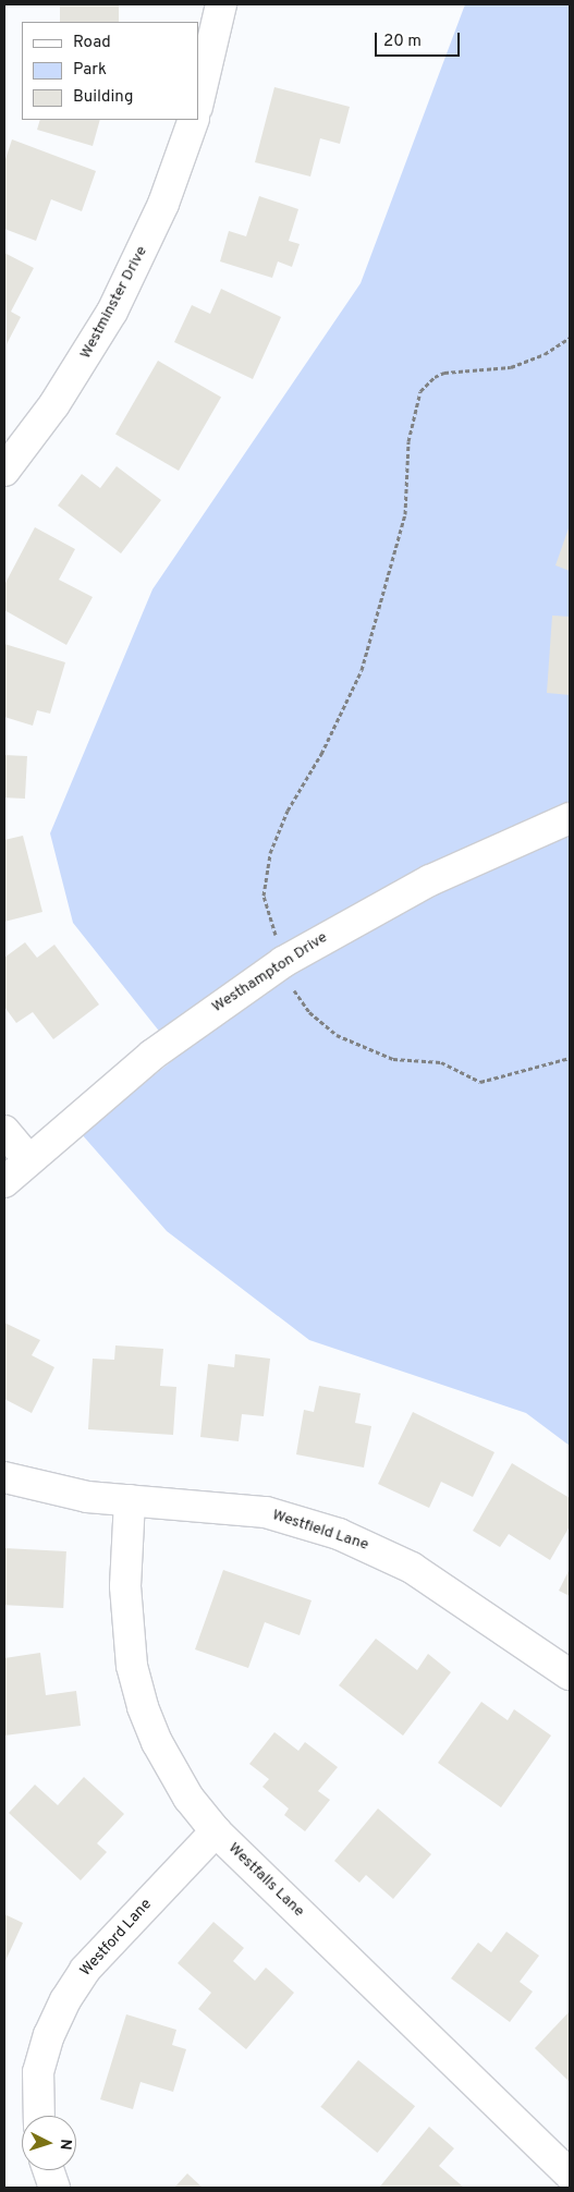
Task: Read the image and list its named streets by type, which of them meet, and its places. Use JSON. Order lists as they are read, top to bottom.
{
  "streets": {
    "street": [
      "Westminster Drive",
      "Westhampton Drive",
      "Westfield Lane",
      "Westfalls Lane",
      "Westford Lane"
    ]
  },
  "crossings": [
    ["Westfield Lane", "Westfalls Lane"],
    ["Westfalls Lane", "Westford Lane"]
  ],
  "legend": ["Road", "Park", "Building"],
  "scale_bar": "20 m",
  "north": "right"
}
